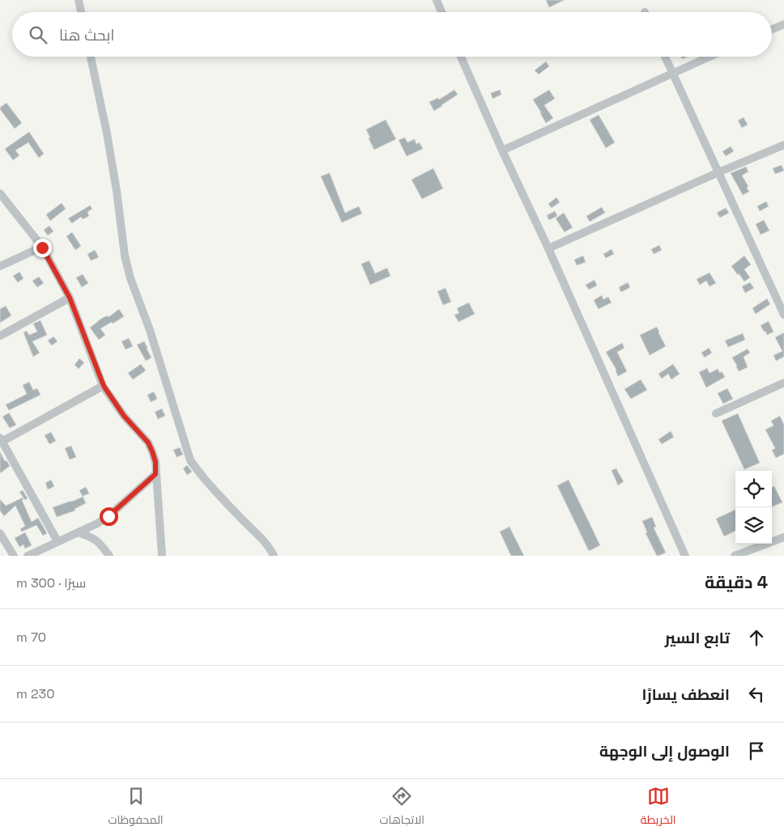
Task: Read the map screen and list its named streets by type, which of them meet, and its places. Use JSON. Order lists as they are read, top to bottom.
{
  "page": {
    "search": "ابحث هنا",
    "heading": ["4 دقيقة", "سيرًا · 300 m"],
    "list": [
      ["تابع السير", "70 m"],
      ["انعطف يسارًا", "230 m"],
      "الوصول إلى الوجهة"
    ],
    "nav": ["الخريطة", "الاتجاهات", "المحفوظات"]
  }
}
